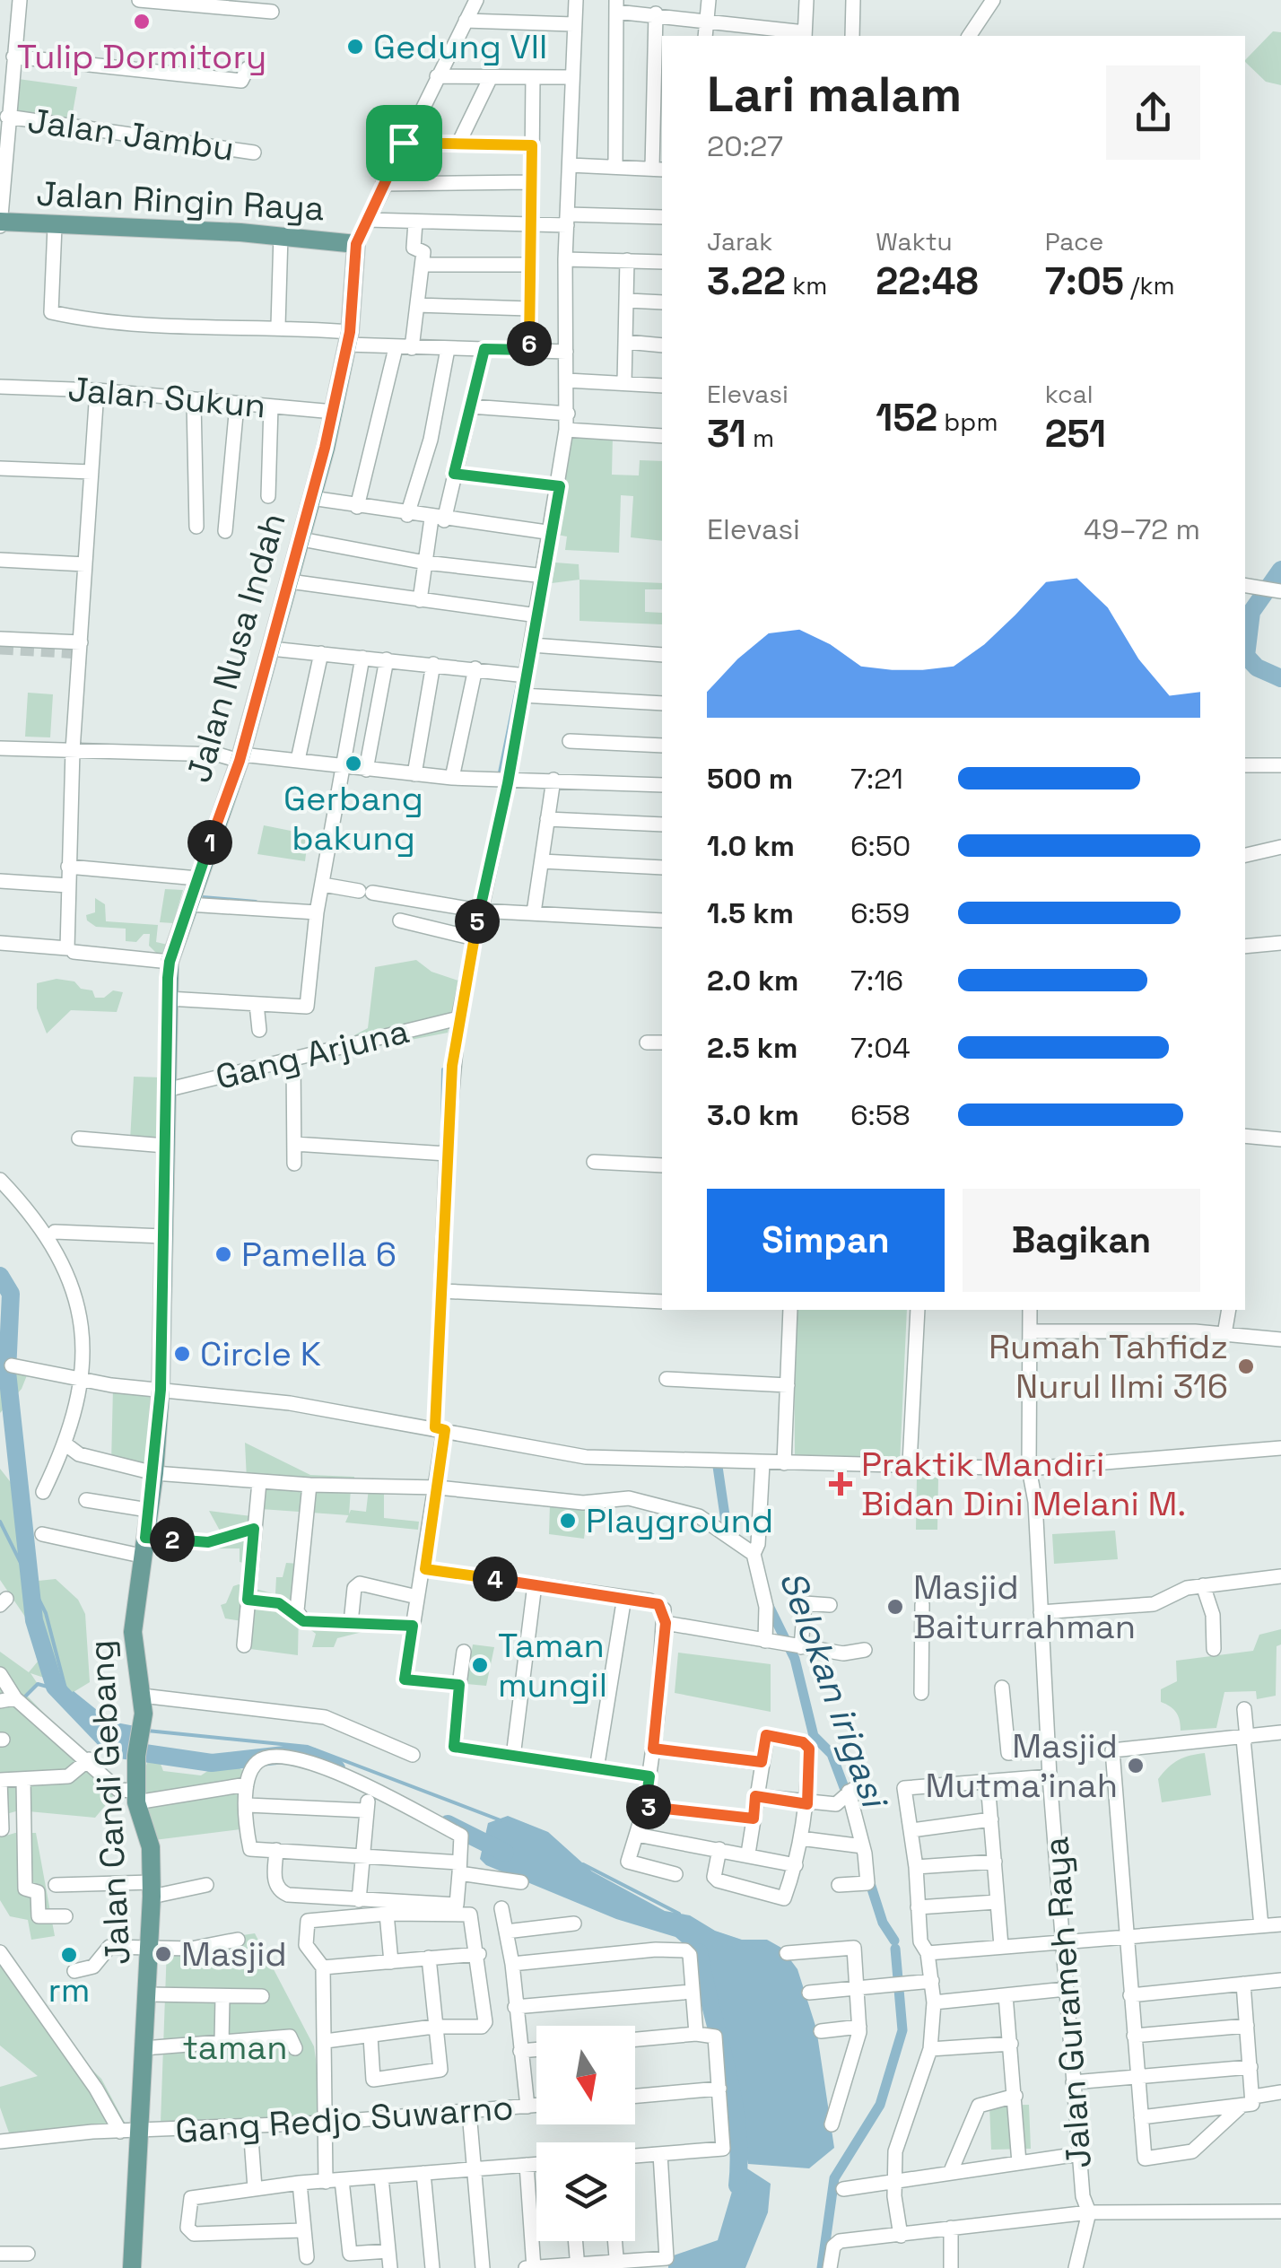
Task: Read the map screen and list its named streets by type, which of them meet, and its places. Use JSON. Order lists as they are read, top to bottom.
{
  "streets": {
    "main road": ["Jalan Ringin Raya", "Jalan Nusa Indah", "Jalan Candi Gebang"],
    "street": [
      "Jalan Jambu",
      "Jalan Sukun",
      "Gang Arjuna",
      "Jalan Gurameh Raya",
      "Gang Redjo Suwarno"
    ]
  },
  "crossings": [
    ["Jalan Ringin Raya", "Jalan Nusa Indah"],
    ["Jalan Sukun", "Jalan Nusa Indah"],
    ["Jalan Nusa Indah", "Gang Arjuna"],
    ["Jalan Nusa Indah", "Jalan Candi Gebang"],
    ["Jalan Candi Gebang", "Gang Redjo Suwarno"]
  ],
  "water": ["Selokan irigasi"],
  "parks": ["taman"],
  "places": {
    "other": [
      "Tulip Dormitory",
      "Gedung VII",
      "Gerbang bakung",
      "Pamella 6",
      "Circle K",
      "Rumah Tahfidz Nurul Ilmi 316",
      "Playground",
      "Masjid Baiturrahman",
      "Taman mungil",
      "Masjid Mutma'inah",
      "Masjid",
      "rm"
    ],
    "health": ["Praktik Mandiri Bidan Dini Melani M."]
  },
  "north": "bottom",
  "page": {
    "heading": ["Lari malam", "20:27"],
    "stats": [
      ["Jarak", "3.22 km"],
      ["Waktu", "22:48"],
      ["Pace", "7:05 /km"],
      ["Elevasi", "31 m"],
      ["152 bpm"],
      ["kcal", "251"]
    ],
    "pins": [
      "6",
      "1",
      "5",
      "2",
      "4",
      "3"
    ],
    "chart": ["Elevasi", "49–72 m"],
    "list": [
      {
        "name": "500 m",
        "note": "7:21"
      },
      {
        "name": "1.0 km",
        "note": "6:50"
      },
      {
        "name": "1.5 km",
        "note": "6:59"
      },
      {
        "name": "2.0 km",
        "note": "7:16"
      },
      {
        "name": "2.5 km",
        "note": "7:04"
      },
      {
        "name": "3.0 km",
        "note": "6:58"
      }
    ],
    "buttons": ["Simpan", "Bagikan"]
  }
}
